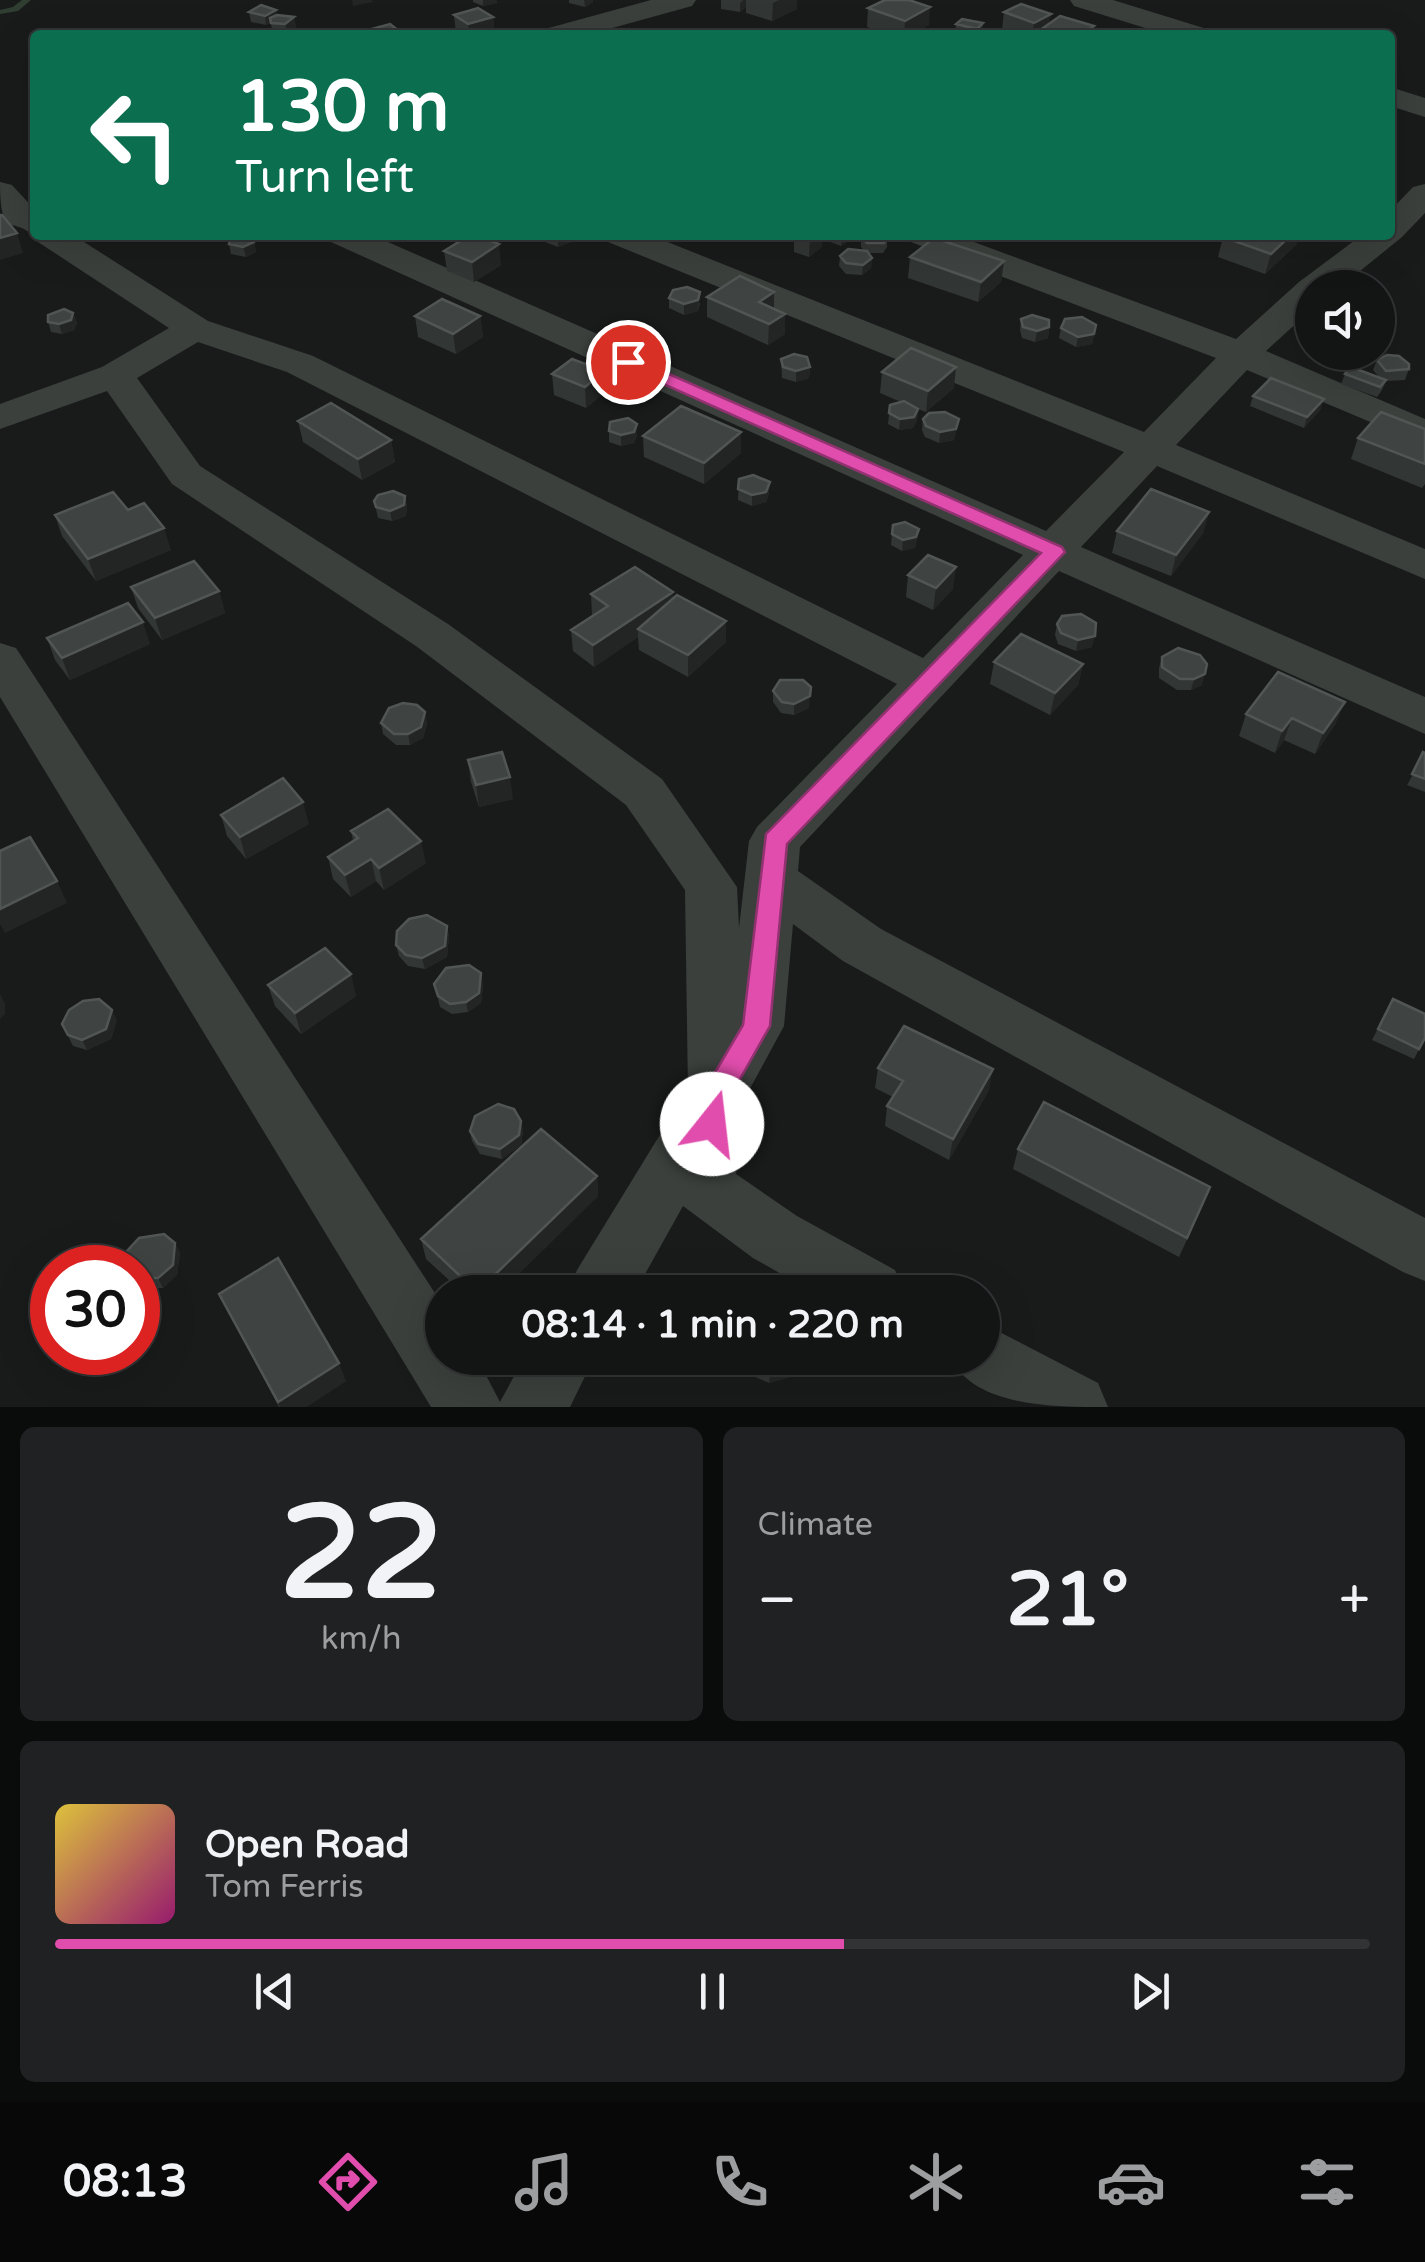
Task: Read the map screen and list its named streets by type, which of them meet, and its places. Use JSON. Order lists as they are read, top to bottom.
{
  "page": {
    "turn": ["130 m", "Turn left"],
    "limit": "30",
    "trip": "08:14 · 1 min · 220 m",
    "tile": [
      ["22", "km/h"],
      "Climate"
    ],
    "heat": ["−", "21°", "+"],
    "song": ["Open Road", "Tom Ferris"],
    "tabs": "08:13"
  }
}
